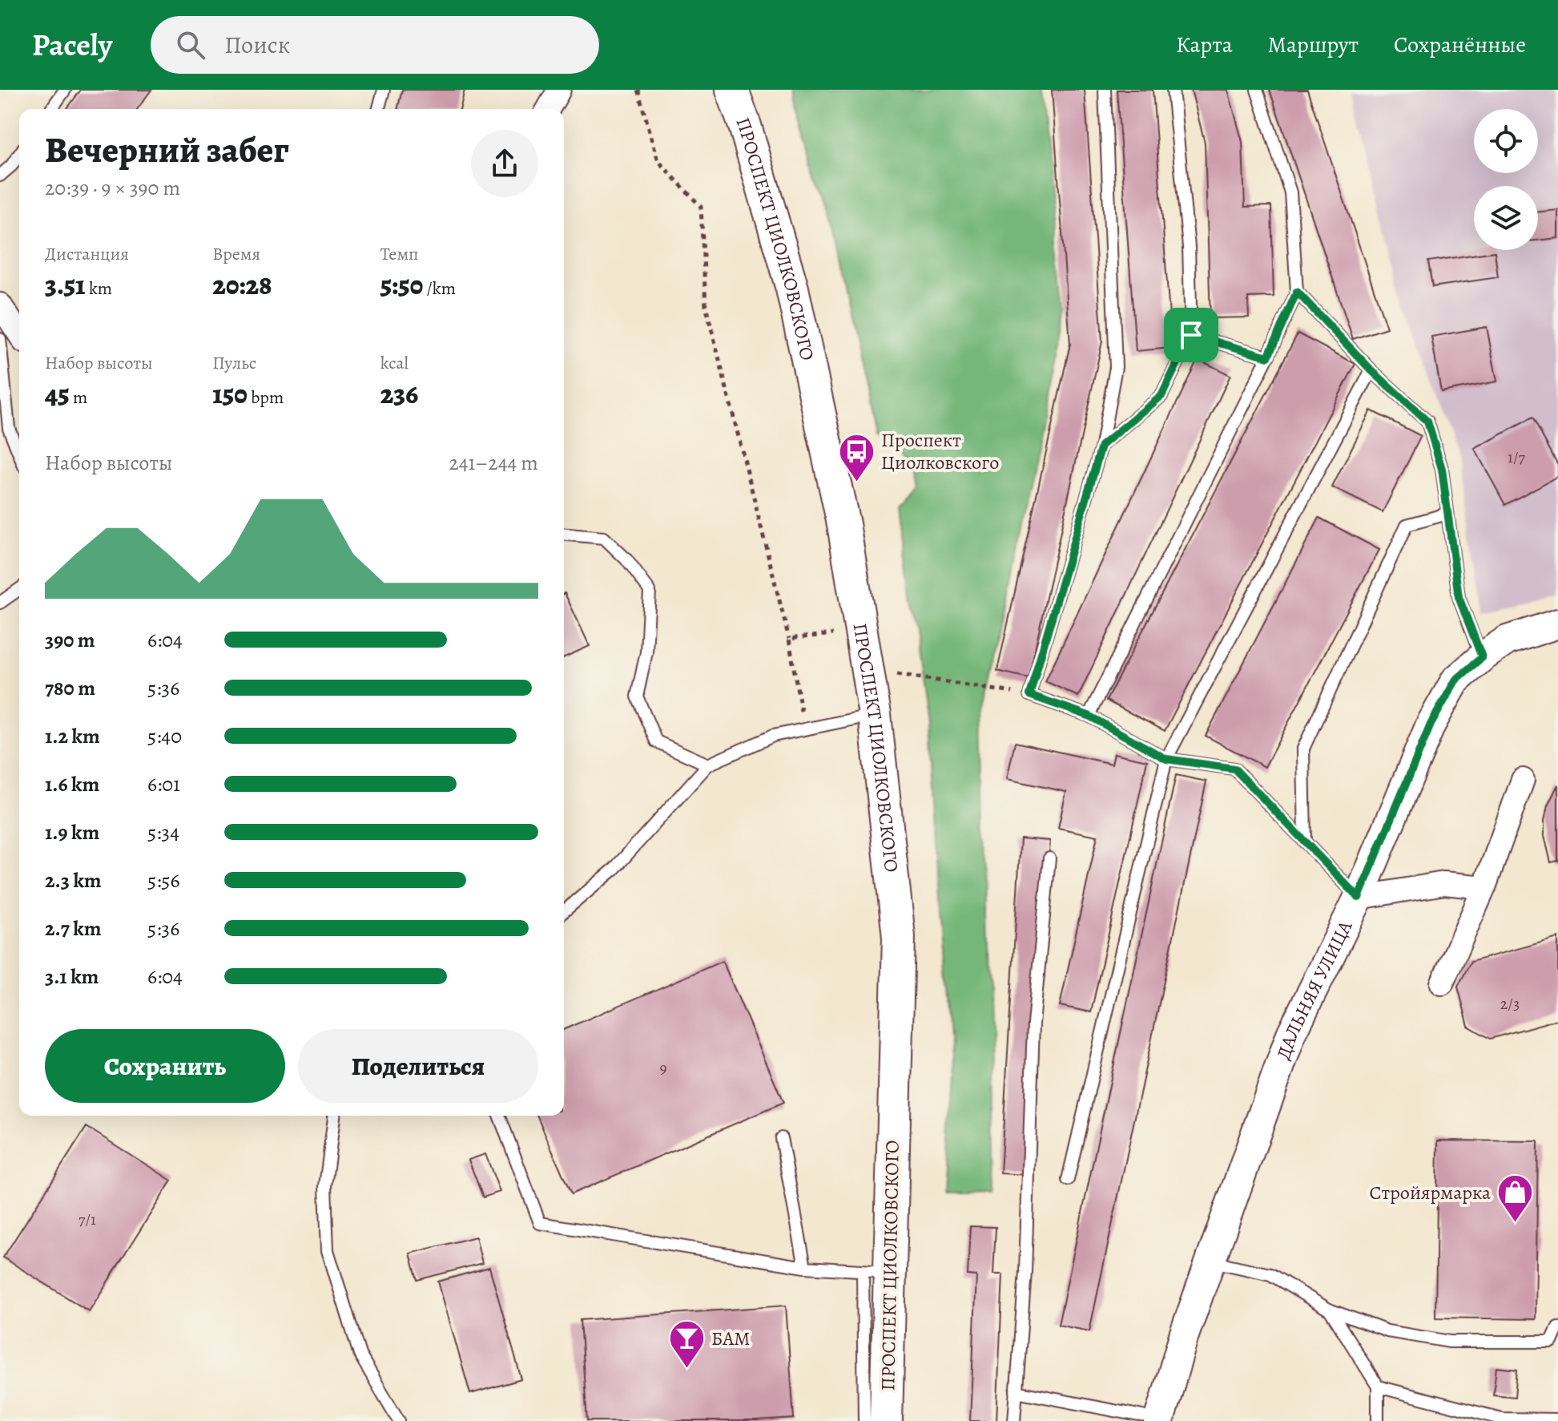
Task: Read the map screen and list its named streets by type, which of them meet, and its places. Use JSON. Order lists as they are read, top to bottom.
{
  "streets": {
    "main road": ["ПРОСПЕКТ ЦИОЛКОВСКОГО"],
    "street": ["ДАЛЬНЯЯ УЛИЦА"]
  },
  "places": {
    "bus stop": ["Проспект Циолковского"],
    "shop": ["Стройярмарка"],
    "bar": ["БАМ"]
  },
  "house_numbers": [
    "1/7",
    "2/3",
    "9",
    "7/1"
  ],
  "page": {
    "header": "Pacely",
    "search": "Поиск",
    "nav": ["Карта", "Маршрут", "Сохранённые"],
    "heading": ["Вечерний забег", "20:39 · 9 × 390 m"],
    "stats": [
      ["Дистанция", "3.51 km"],
      ["Время", "20:28"],
      ["Темп", "5:50 /km"],
      ["Набор высоты", "45 m"],
      ["Пульс", "150 bpm"],
      ["kcal", "236"]
    ],
    "chart": ["Набор высоты", "241–244 m"],
    "list": [
      {
        "name": "390 m",
        "note": "6:04"
      },
      {
        "name": "780 m",
        "note": "5:36"
      },
      {
        "name": "1.2 km",
        "note": "5:40"
      },
      {
        "name": "1.6 km",
        "note": "6:01"
      },
      {
        "name": "1.9 km",
        "note": "5:34"
      },
      {
        "name": "2.3 km",
        "note": "5:56"
      },
      {
        "name": "2.7 km",
        "note": "5:36"
      },
      {
        "name": "3.1 km",
        "note": "6:04"
      }
    ],
    "buttons": ["Сохранить", "Поделиться"]
  }
}
